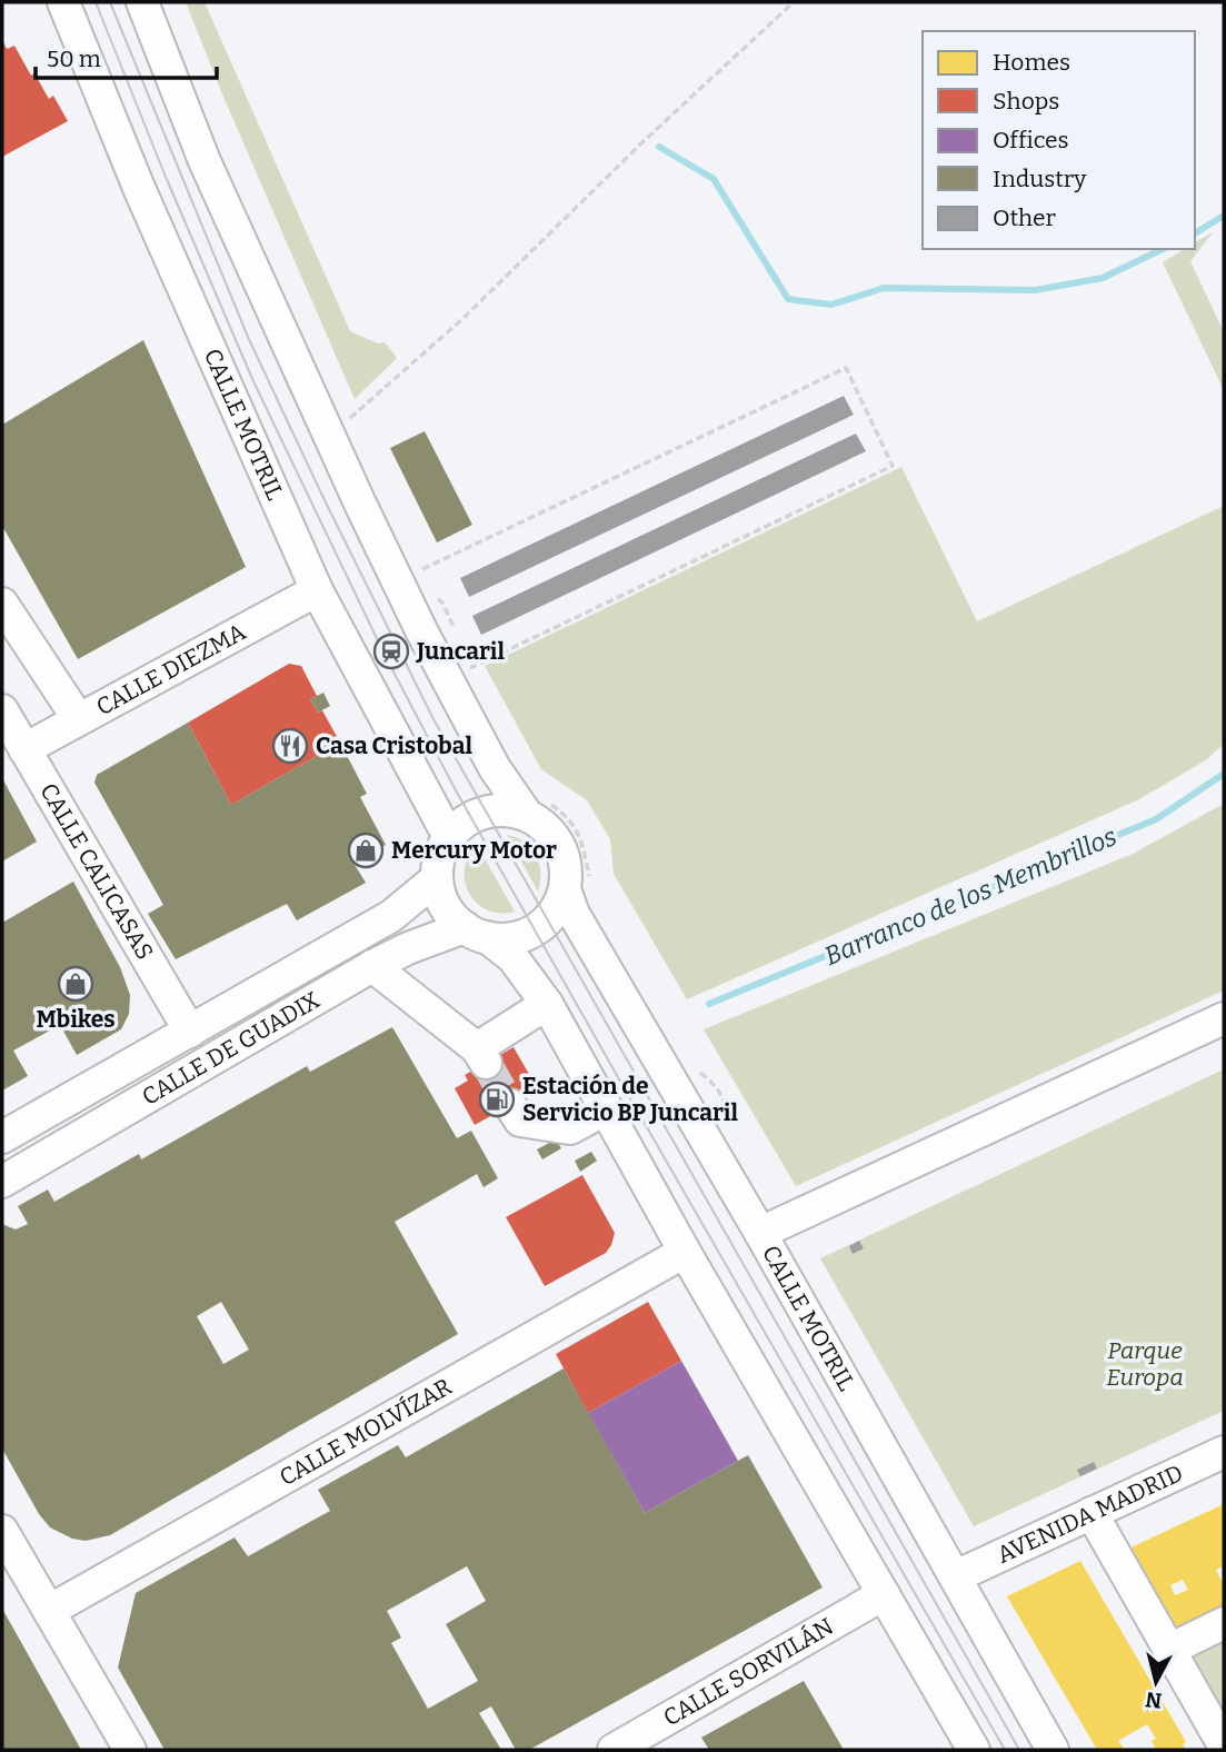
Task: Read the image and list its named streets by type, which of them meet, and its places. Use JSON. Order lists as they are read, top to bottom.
{
  "streets": {
    "street": [
      "CALLE MOTRIL",
      "CALLE DIEZMA",
      "CALLE CALICASAS",
      "CALLE DE GUADIX",
      "CALLE MOLVÍZAR",
      "AVENIDA MADRID",
      "CALLE SORVILÁN"
    ]
  },
  "crossings": [
    ["CALLE MOTRIL", "CALLE DIEZMA"],
    ["CALLE MOTRIL", "CALLE DE GUADIX"],
    ["CALLE MOTRIL", "AVENIDA MADRID"],
    ["CALLE DIEZMA", "CALLE CALICASAS"],
    ["CALLE CALICASAS", "CALLE DE GUADIX"]
  ],
  "water": ["Barranco de los Membrillos"],
  "parks": ["Parque Europa"],
  "places": {
    "station": ["Juncaril"],
    "restaurant": ["Casa Cristobal"],
    "shop": ["Mercury Motor", "Mbikes"],
    "fuel station": ["Estación de Servicio BP Juncaril"]
  },
  "legend": [
    "Homes",
    "Shops",
    "Offices",
    "Industry",
    "Other"
  ],
  "scale_bar": "50 m",
  "north": "bottom"
}
